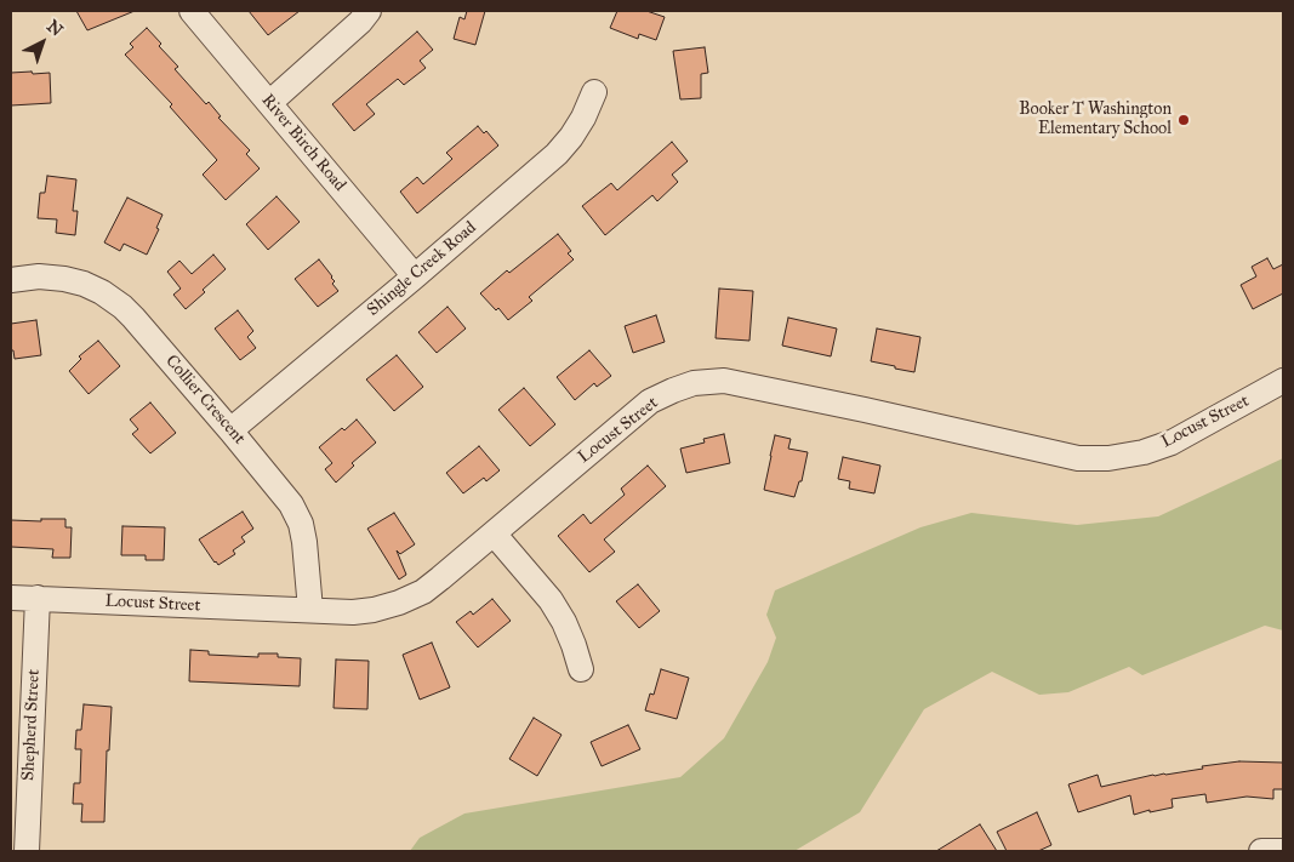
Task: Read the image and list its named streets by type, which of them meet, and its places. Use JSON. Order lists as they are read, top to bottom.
{
  "streets": {
    "street": [
      "River Birch Road",
      "Shingle Creek Road",
      "Collier Crescent",
      "Locust Street",
      "Shepherd Street"
    ]
  },
  "crossings": [
    ["River Birch Road", "Shingle Creek Road"],
    ["Shingle Creek Road", "Collier Crescent"],
    ["Collier Crescent", "Locust Street"],
    ["Locust Street", "Shepherd Street"]
  ],
  "places": ["Booker T Washington Elementary School"],
  "north": "top right"
}
